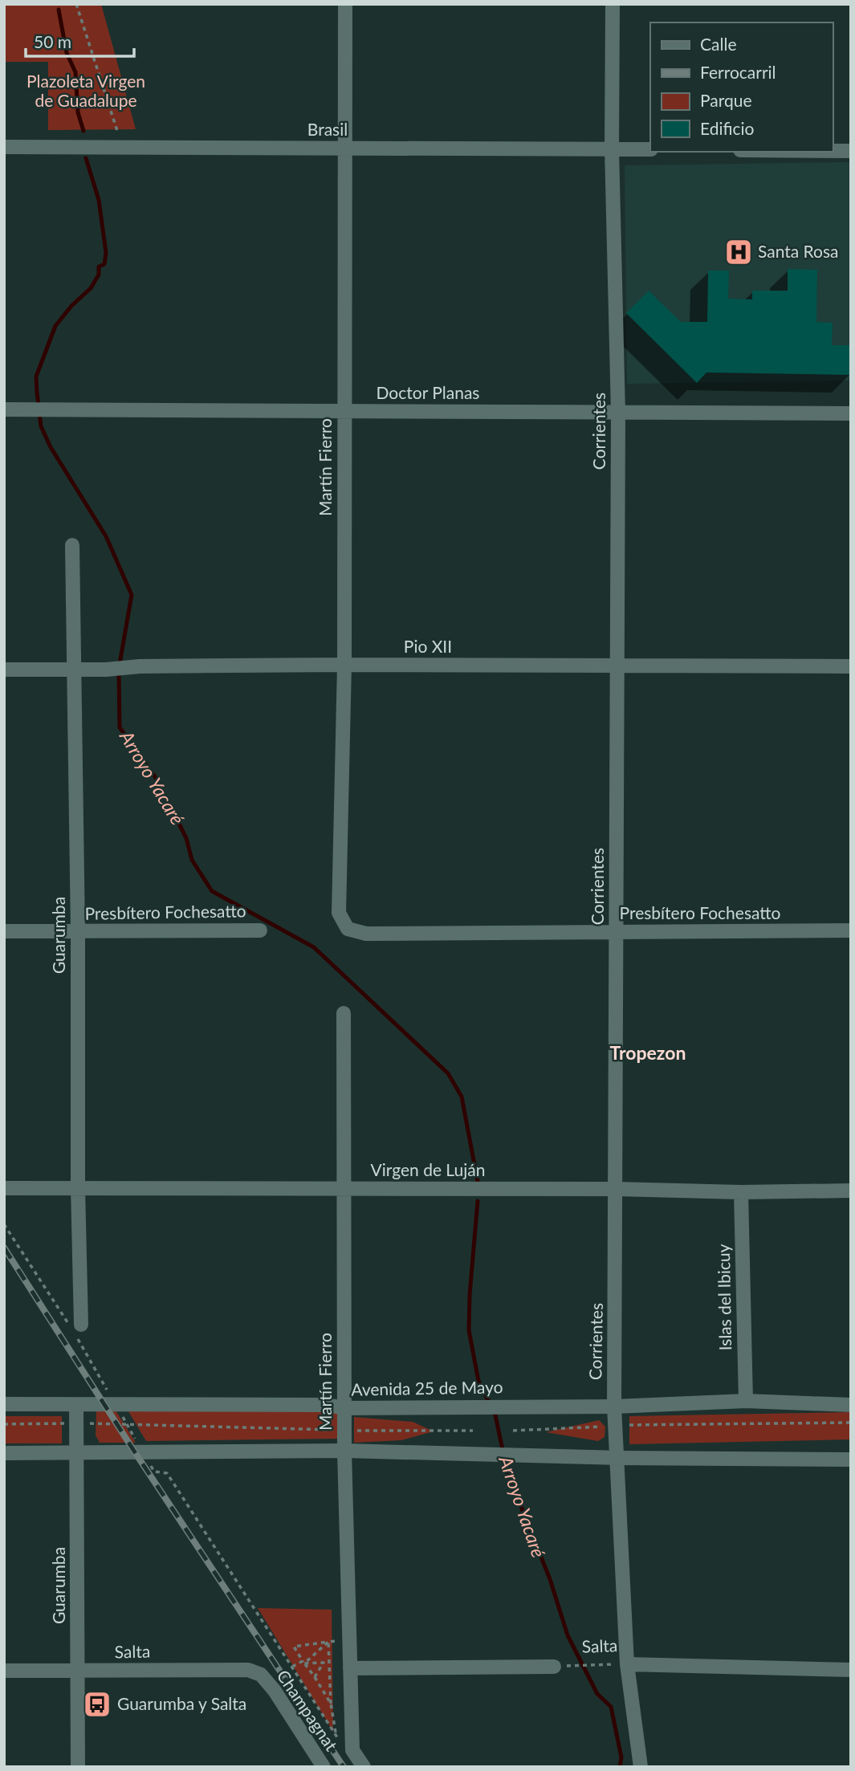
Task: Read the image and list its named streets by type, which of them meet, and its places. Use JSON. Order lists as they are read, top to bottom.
{
  "streets": {
    "street": [
      "Brasil",
      "Doctor Planas",
      "Corrientes",
      "Martín Fierro",
      "Pio XII",
      "Presbítero Fochesatto",
      "Guarumba",
      "Virgen de Luján",
      "Islas del Ibicuy",
      "Avenida 25 de Mayo",
      "Salta",
      "Champagnat"
    ]
  },
  "crossings": [
    ["Brasil", "Corrientes"],
    ["Brasil", "Martín Fierro"],
    ["Doctor Planas", "Corrientes"],
    ["Doctor Planas", "Martín Fierro"],
    ["Corrientes", "Pio XII"],
    ["Corrientes", "Presbítero Fochesatto"],
    ["Corrientes", "Virgen de Luján"],
    ["Corrientes", "Avenida 25 de Mayo"],
    ["Corrientes", "Salta"],
    ["Martín Fierro", "Pio XII"],
    ["Martín Fierro", "Presbítero Fochesatto"],
    ["Martín Fierro", "Virgen de Luján"],
    ["Martín Fierro", "Avenida 25 de Mayo"],
    ["Pio XII", "Guarumba"],
    ["Presbítero Fochesatto", "Guarumba"],
    ["Guarumba", "Virgen de Luján"],
    ["Guarumba", "Avenida 25 de Mayo"],
    ["Guarumba", "Salta"],
    ["Virgen de Luján", "Islas del Ibicuy"],
    ["Islas del Ibicuy", "Avenida 25 de Mayo"],
    ["Salta", "Champagnat"]
  ],
  "districts": ["Tropezon"],
  "water": ["Arroyo Yacaré"],
  "parks": ["Plazoleta Virgen de Guadalupe"],
  "places": {
    "hospital": ["Santa Rosa"],
    "bus stop": ["Guarumba y Salta"]
  },
  "legend": [
    "Calle",
    "Ferrocarril",
    "Parque",
    "Edificio"
  ],
  "scale_bar": "50 m"
}
